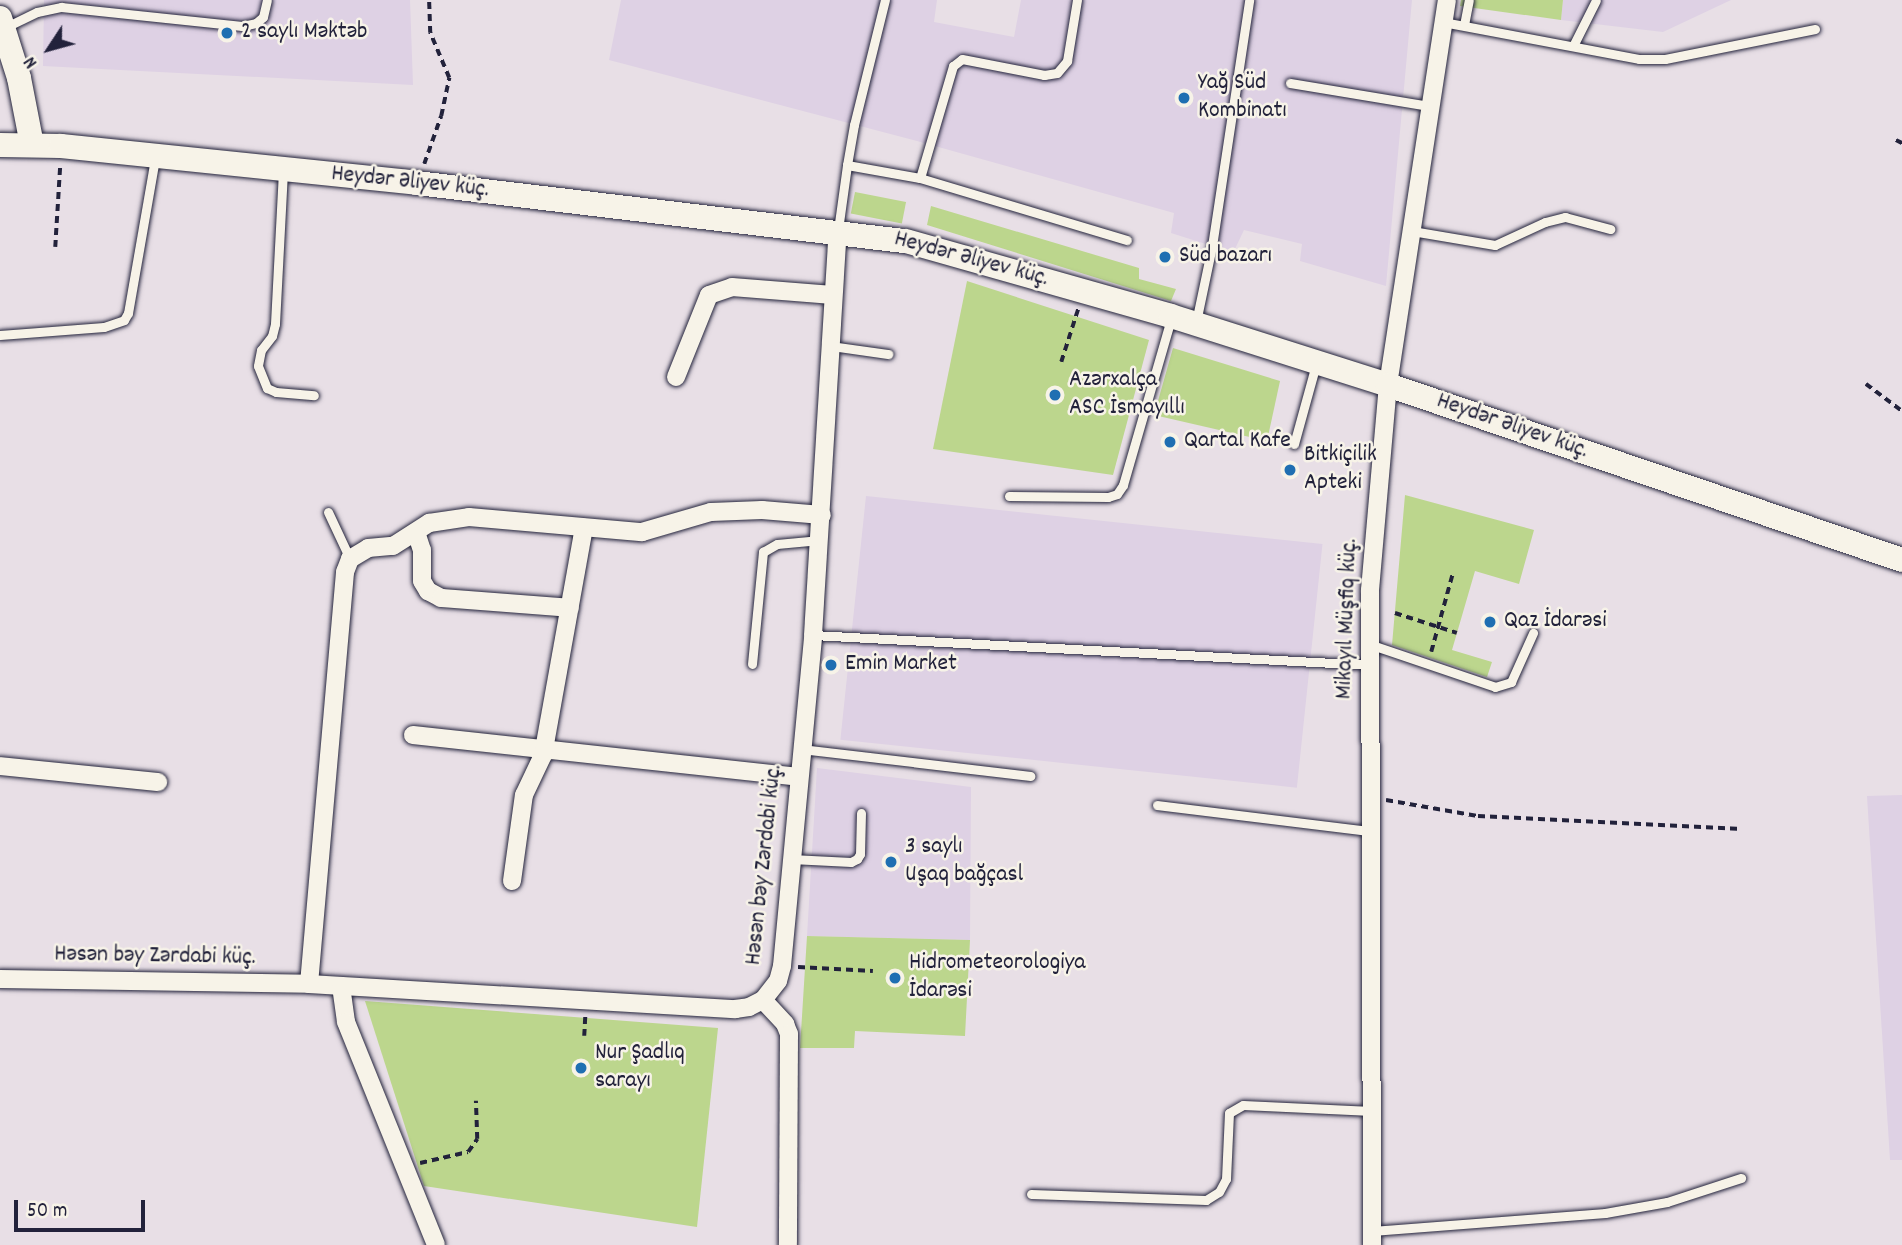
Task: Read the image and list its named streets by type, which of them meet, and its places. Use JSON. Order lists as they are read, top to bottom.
{
  "streets": {
    "main road": ["Heydər Əliyev küç."],
    "street": ["Mikayıl Müşfiq küç.", "Həsən bəy Zərdabi küç."]
  },
  "crossings": [
    ["Heydər Əliyev küç.", "Mikayıl Müşfiq küç."],
    ["Heydər Əliyev küç.", "Həsən bəy Zərdabi küç."]
  ],
  "places": [
    "2 saylı Məktəb",
    "Yağ Süd Kombinatı",
    "Süd bazarı",
    "Azərxalça ASC İsmayıllı",
    "Qartal Kafe",
    "Bitkiçilik Apteki",
    "Qaz İdarəsi",
    "Emin Market",
    "3 saylı Uşaq bağçasl",
    "Hidrometeorologiya İdarəsi",
    "Nur Şadlıq sarayı"
  ],
  "scale_bar": "50 m",
  "north": "bottom left"
}
